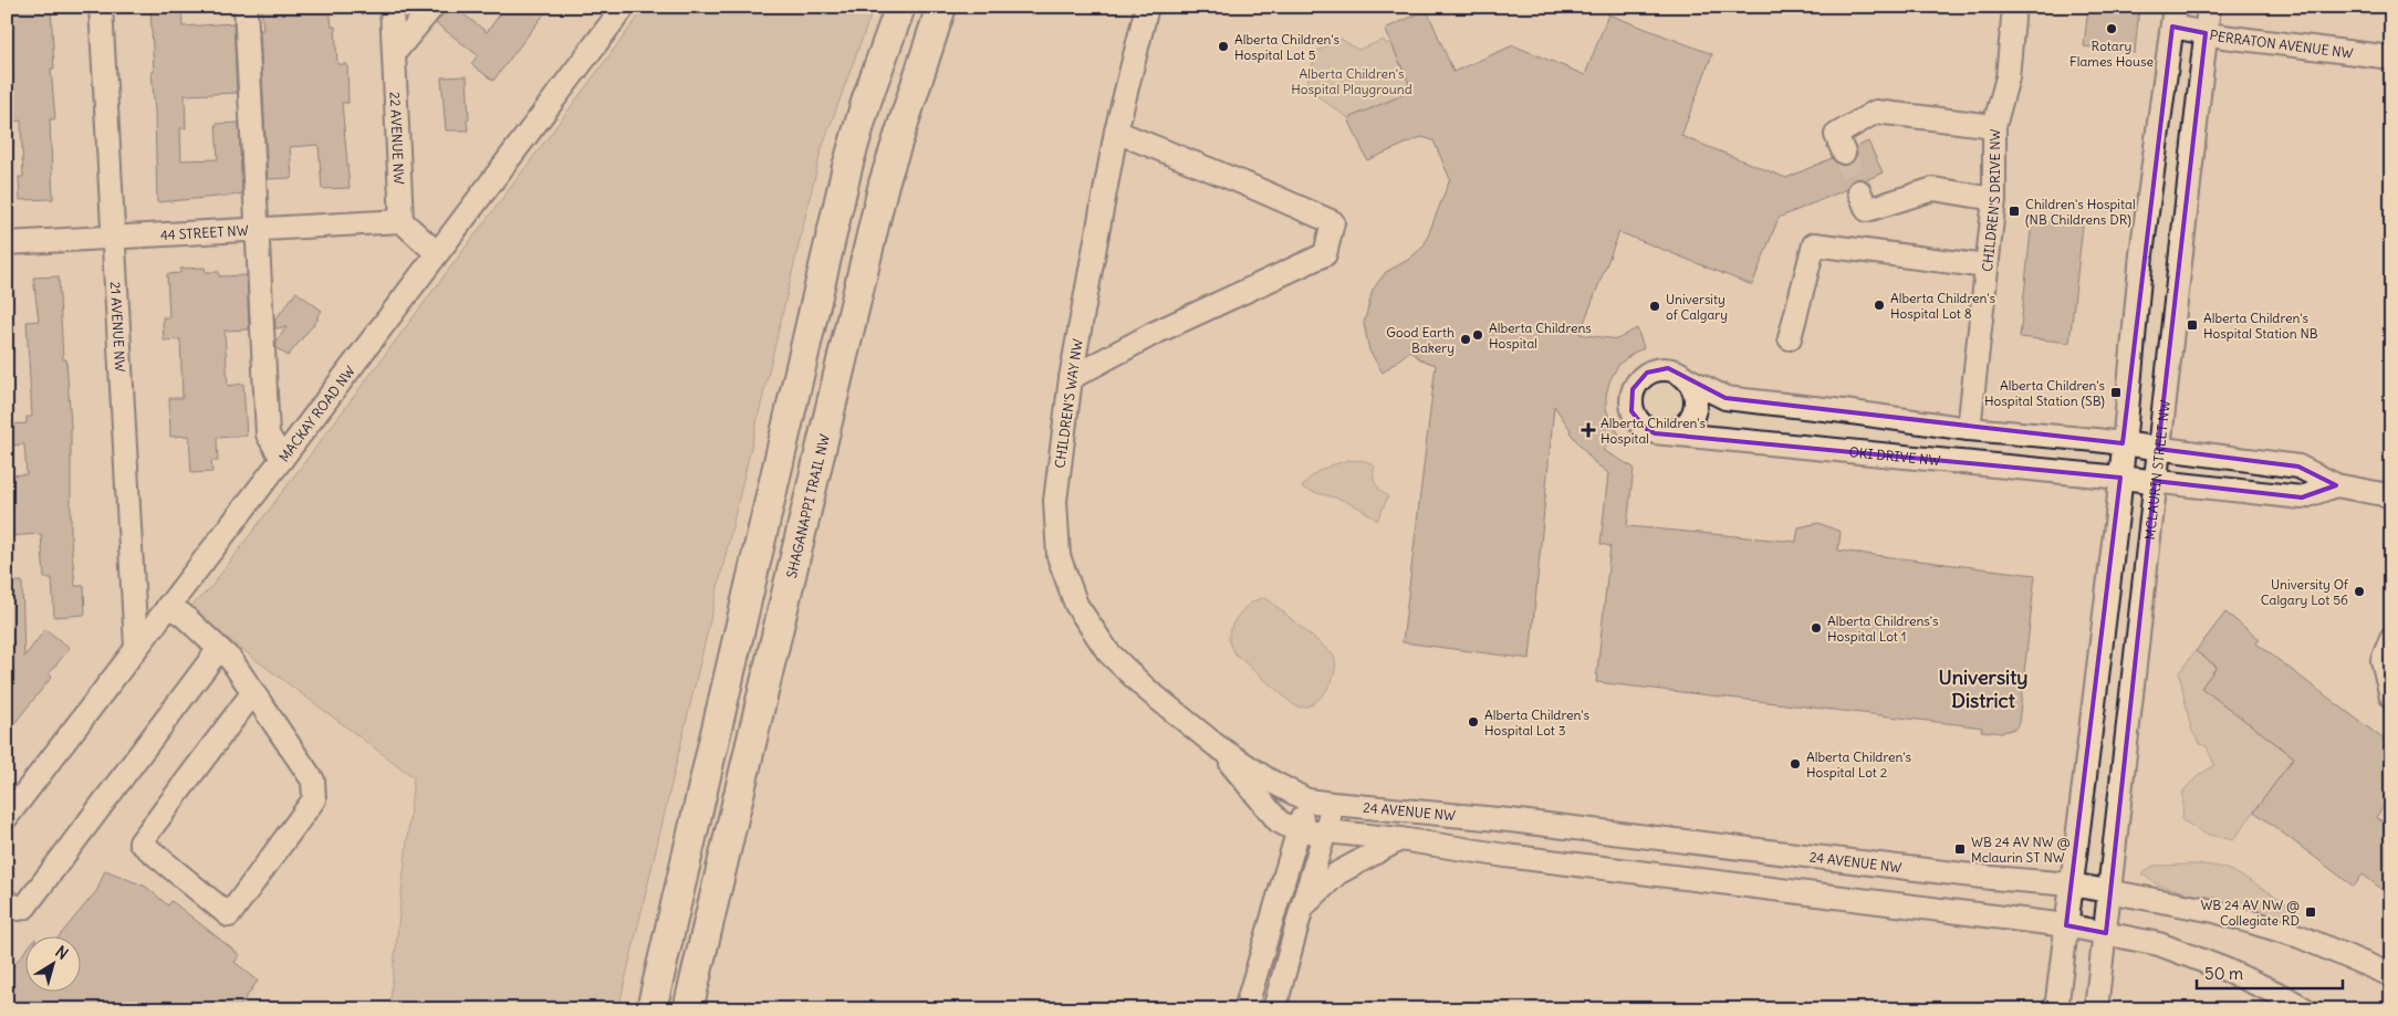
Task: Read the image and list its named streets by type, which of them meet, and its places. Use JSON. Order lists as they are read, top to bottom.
{
  "streets": {
    "main road": ["SHAGANAPPI TRAIL NW"],
    "street": [
      "PERRATON AVENUE NW",
      "22 AVENUE NW",
      "CHILDREN'S DRIVE NW",
      "44 STREET NW",
      "21 AVENUE NW",
      "CHILDREN'S WAY NW",
      "MACKAY ROAD NW",
      "OKI DRIVE NW",
      "MCLAURIN STREET NW",
      "24 AVENUE NW"
    ]
  },
  "crossings": [
    ["PERRATON AVENUE NW", "MCLAURIN STREET NW"],
    ["22 AVENUE NW", "44 STREET NW"],
    ["44 STREET NW", "21 AVENUE NW"],
    ["21 AVENUE NW", "MACKAY ROAD NW"],
    ["CHILDREN'S WAY NW", "24 AVENUE NW"],
    ["OKI DRIVE NW", "MCLAURIN STREET NW"],
    ["MCLAURIN STREET NW", "24 AVENUE NW"]
  ],
  "districts": ["University District"],
  "parks": ["Alberta Children's Hospital Playground"],
  "places": {
    "other": [
      "Rotary Flames House",
      "Alberta Children's Hospital Lot 5",
      "Alberta Children's Hospital Lot 8",
      "University of Calgary",
      "Alberta Childrens Hospital",
      "Good Earth Bakery",
      "University Of Calgary Lot 56",
      "Alberta Childrens's Hospital Lot 1",
      "Alberta Children's Hospital Lot 3",
      "Alberta Children's Hospital Lot 2"
    ],
    "transit": [
      "Children's Hospital (NB Childrens DR)",
      "Alberta Children's Hospital Station NB",
      "Alberta Children's Hospital Station (SB)",
      "WB 24 AV NW @ Mclaurin ST NW",
      "WB 24 AV NW @ Collegiate RD"
    ],
    "health": ["Alberta Children's Hospital"]
  },
  "scale_bar": "50 m",
  "north": "top right"
}
